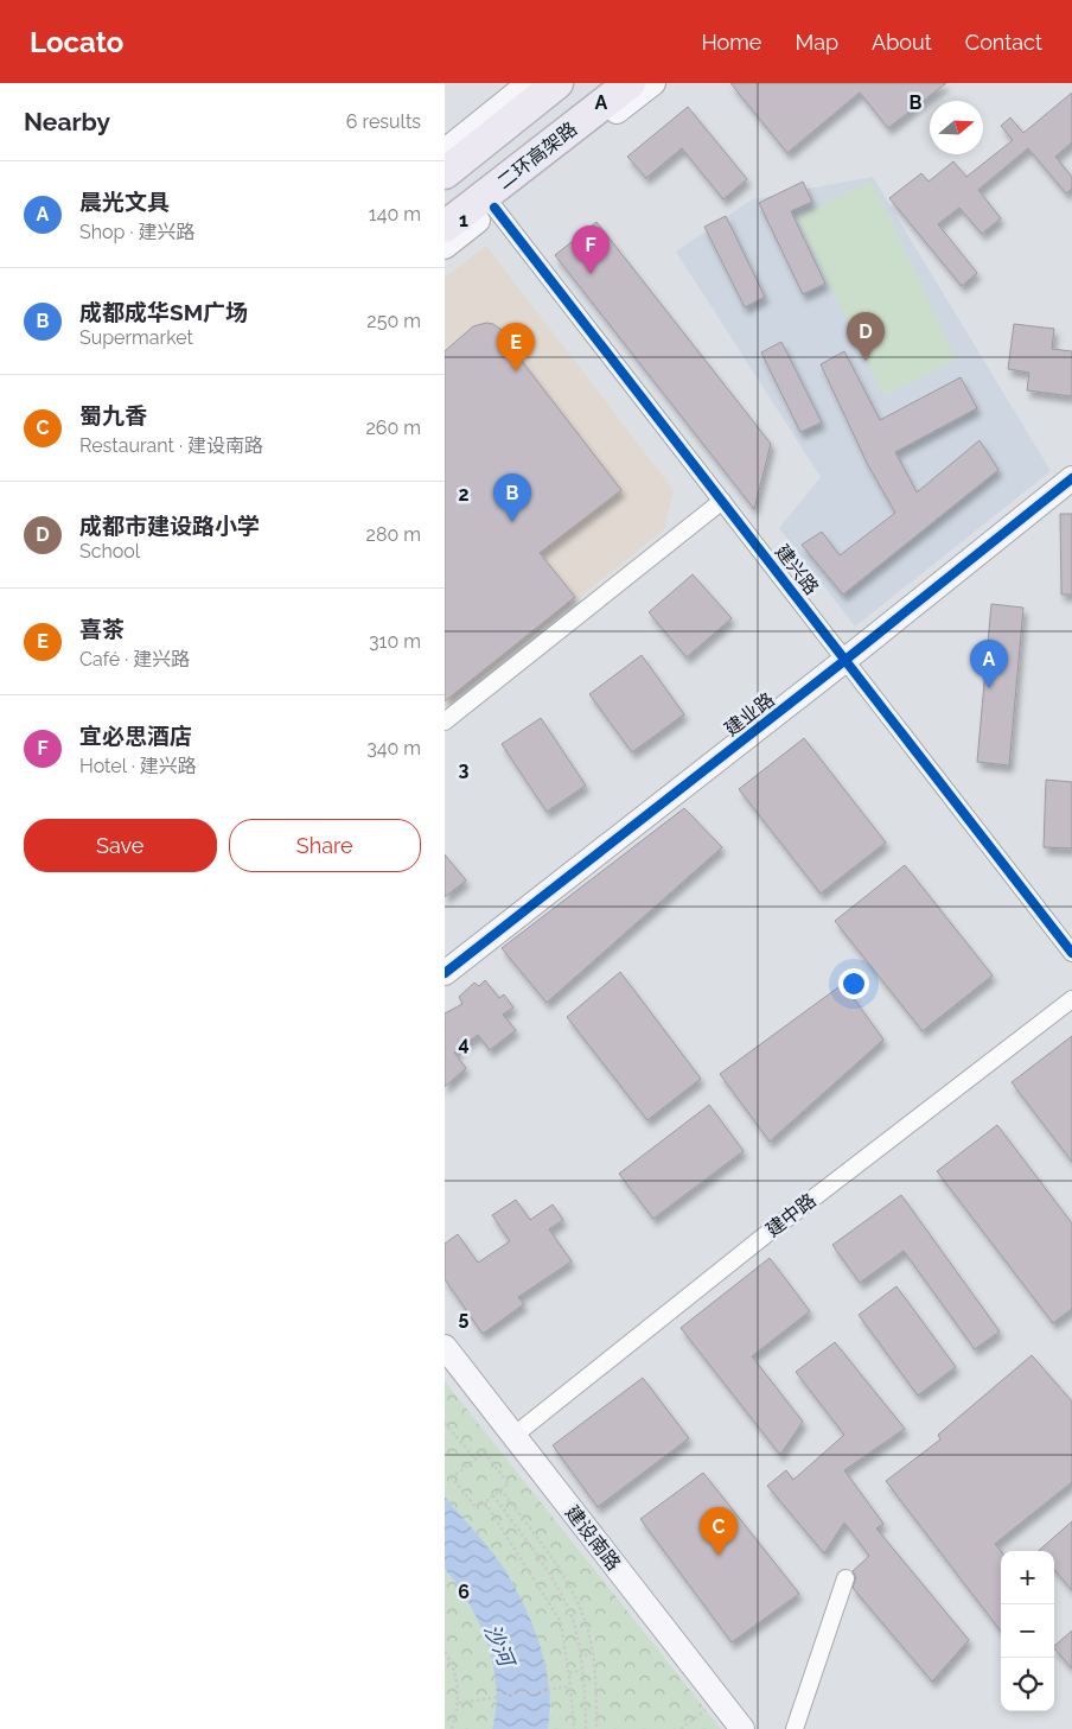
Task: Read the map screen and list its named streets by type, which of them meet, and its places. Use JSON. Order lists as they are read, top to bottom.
{
  "streets": {
    "highway": ["二环高架路"],
    "street": [
      "建兴路",
      "建业路",
      "建中路",
      "建设南路"
    ]
  },
  "crossings": [
    ["建兴路", "建业路"],
    ["建中路", "建设南路"]
  ],
  "water": ["沙河"],
  "north": "right",
  "page": {
    "header": "Locato",
    "nav": [
      "Home",
      "Map",
      "About",
      "Contact"
    ],
    "heading": ["Nearby", "6 results"],
    "list": [
      {
        "mark": "A",
        "name": "晨光文具",
        "note": "Shop · 建兴路",
        "value": "140 m"
      },
      {
        "mark": "B",
        "name": "成都成华SM广场",
        "note": "Supermarket",
        "value": "250 m"
      },
      {
        "mark": "C",
        "name": "蜀九香",
        "note": "Restaurant · 建设南路",
        "value": "260 m"
      },
      {
        "mark": "D",
        "name": "成都市建设路小学",
        "note": "School",
        "value": "280 m"
      },
      {
        "mark": "E",
        "name": "喜茶",
        "note": "Café · 建兴路",
        "value": "310 m"
      },
      {
        "mark": "F",
        "name": "宜必思酒店",
        "note": "Hotel · 建兴路",
        "value": "340 m"
      }
    ],
    "pins": [
      "F",
      "D",
      "E",
      "B",
      "A",
      "C"
    ],
    "buttons": ["Save", "Share"],
    "map_buttons": ["+", "−"]
  },
  "grid": {
    "columns": ["A", "B"],
    "rows": [
      "1",
      "2",
      "3",
      "4",
      "5",
      "6"
    ]
  }
}
